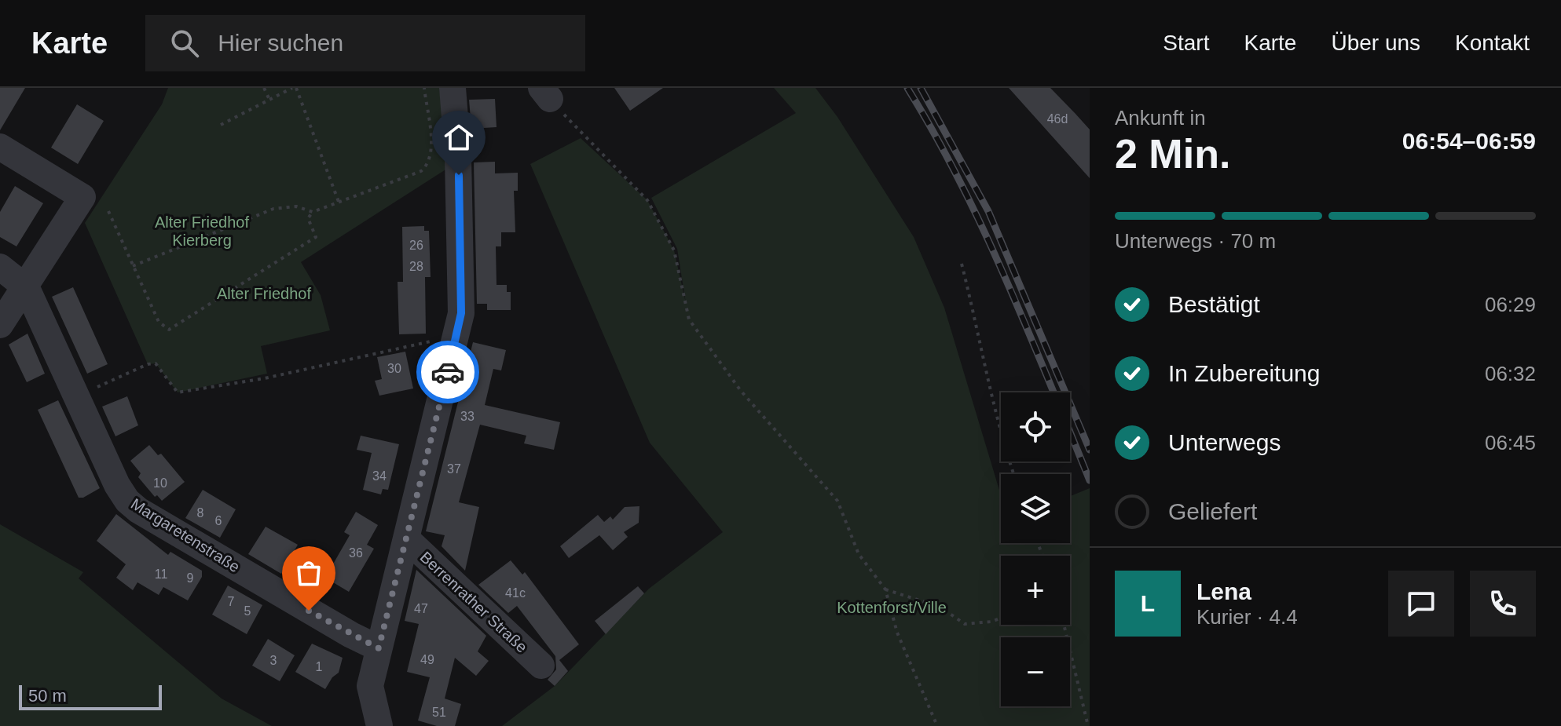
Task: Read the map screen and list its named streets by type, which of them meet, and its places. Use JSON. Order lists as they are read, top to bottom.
{
  "streets": {
    "street": ["Margaretenstraße", "Berrenrather Straße"]
  },
  "crossings": [
    ["Margaretenstraße", "Berrenrather Straße"]
  ],
  "parks": ["Alter Friedhof Kierberg", "Alter Friedhof", "Kottenforst/Ville"],
  "house_numbers": [
    "46d",
    "26",
    "28",
    "30",
    "33",
    "37",
    "34",
    "10",
    "8",
    "6",
    "36",
    "11",
    "9",
    "41c",
    "7",
    "47",
    "5",
    "49",
    "3",
    "1",
    "51"
  ],
  "scale_bar": "50 m",
  "page": {
    "header": "Karte",
    "search": "Hier suchen",
    "nav": [
      "Start",
      "Karte",
      "Über uns",
      "Kontakt"
    ],
    "heading": ["2 Min.", "Ankunft in", "06:54–06:59"],
    "panel": ["Lena", "Kurier · 4.4"],
    "bar": "Unterwegs · 70 m",
    "list": [
      ["Bestätigt", "06:29"],
      ["In Zubereitung", "06:32"],
      ["Unterwegs", "06:45"],
      "Geliefert"
    ],
    "map_buttons": ["+", "−"],
    "round": "L",
    "scale": "50 m"
  }
}
